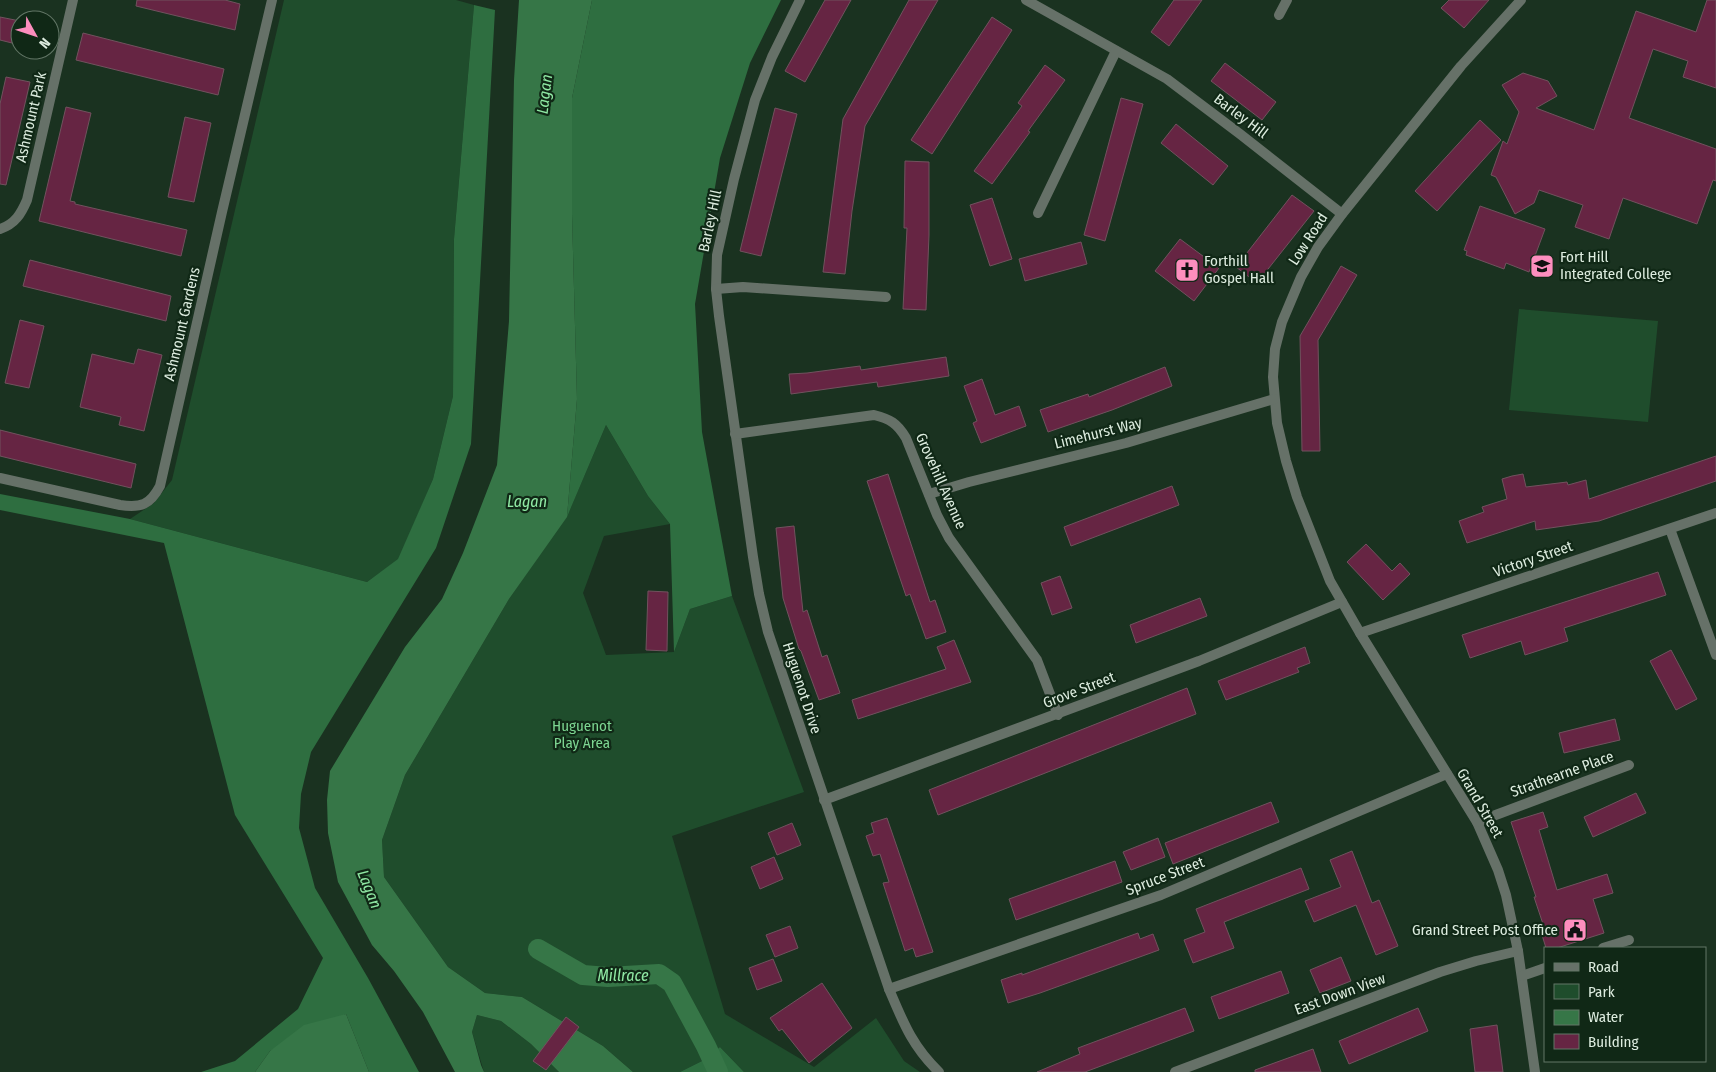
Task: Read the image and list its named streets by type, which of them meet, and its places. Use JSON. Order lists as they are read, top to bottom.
{
  "streets": {
    "street": [
      "Barley Hill",
      "Ashmount Park",
      "Low Road",
      "Ashmount Gardens",
      "Limehurst Way",
      "Grovehill Avenue",
      "Victory Street",
      "Huguenot Drive",
      "Grove Street",
      "Strathearne Place",
      "Grand Street",
      "Spruce Street",
      "East Down View"
    ]
  },
  "crossings": [
    ["Barley Hill", "Low Road"],
    ["Barley Hill", "Huguenot Drive"],
    ["Low Road", "Limehurst Way"],
    ["Low Road", "Grove Street"],
    ["Low Road", "Grand Street"],
    ["Limehurst Way", "Grovehill Avenue"],
    ["Grovehill Avenue", "Huguenot Drive"],
    ["Grovehill Avenue", "Grove Street"],
    ["Victory Street", "Grand Street"],
    ["Huguenot Drive", "Grove Street"],
    ["Huguenot Drive", "Spruce Street"],
    ["Grove Street", "Grand Street"],
    ["Strathearne Place", "Grand Street"],
    ["Grand Street", "Spruce Street"],
    ["Grand Street", "East Down View"]
  ],
  "water": ["Lagan", "Millrace"],
  "parks": ["Huguenot Play Area"],
  "places": {
    "school or university": ["Fort Hill Integrated College"],
    "church": ["Forthill Gospel Hall"],
    "public building": ["Grand Street Post Office"]
  },
  "legend": [
    "Road",
    "Park",
    "Water",
    "Building"
  ],
  "north": "bottom right"
}
